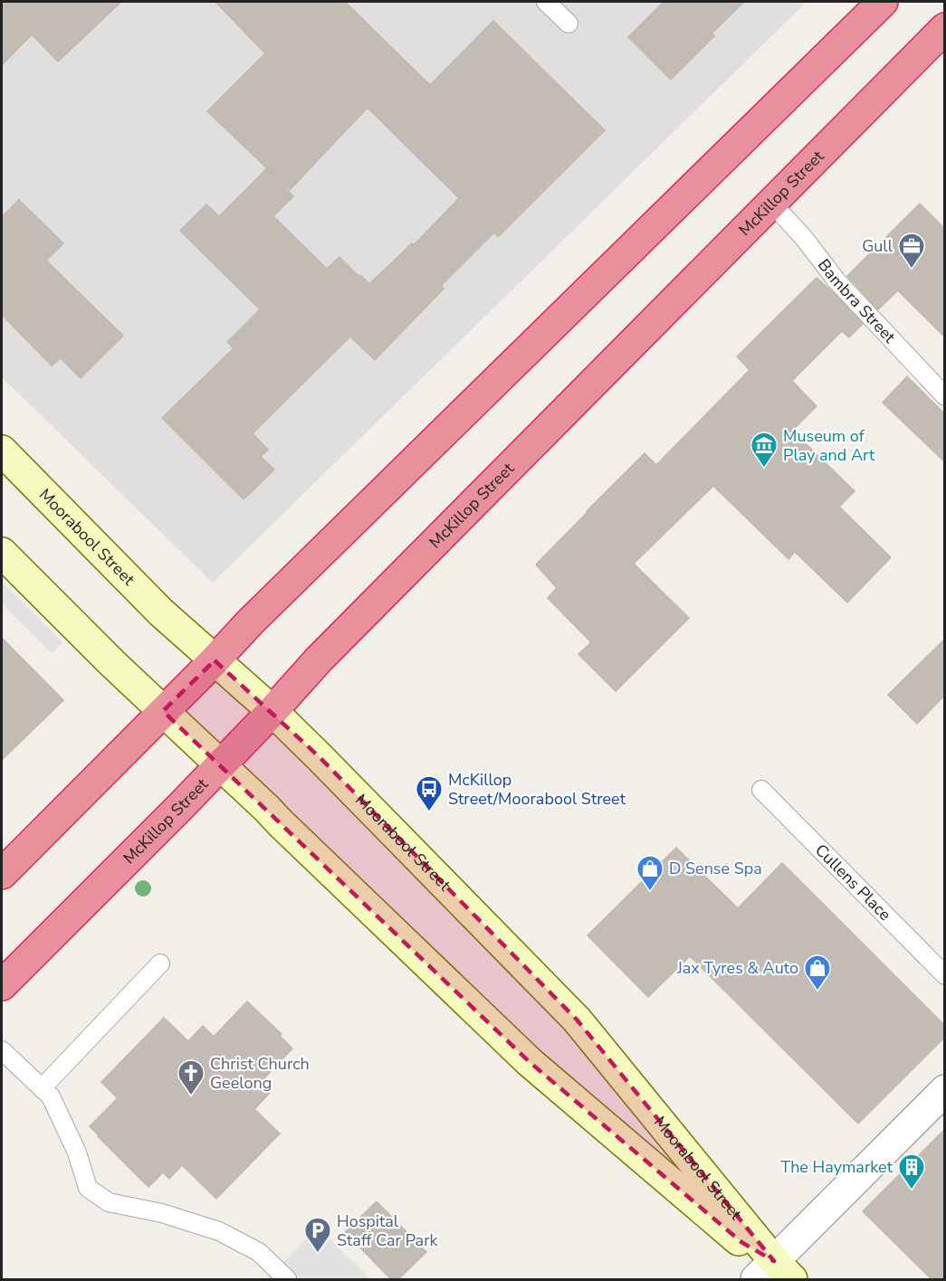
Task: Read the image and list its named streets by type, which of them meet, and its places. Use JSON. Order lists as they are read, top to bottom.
{
  "streets": {
    "highway": ["McKillop Street"],
    "street": ["Moorabool Street"],
    "lane": ["Bambra Street", "Cullens Place"]
  },
  "crossings": [
    ["McKillop Street", "Bambra Street"],
    ["McKillop Street", "Moorabool Street"]
  ],
  "places": {
    "office": ["Gull"],
    "museum": ["Museum of Play and Art"],
    "bus stop": ["McKillop Street/Moorabool Street"],
    "shop": ["D Sense Spa", "Jax Tyres & Auto"],
    "church": ["Christ Church Geelong"],
    "building": ["The Haymarket"],
    "parking": ["Hospital Staff Car Park"]
  }
}
